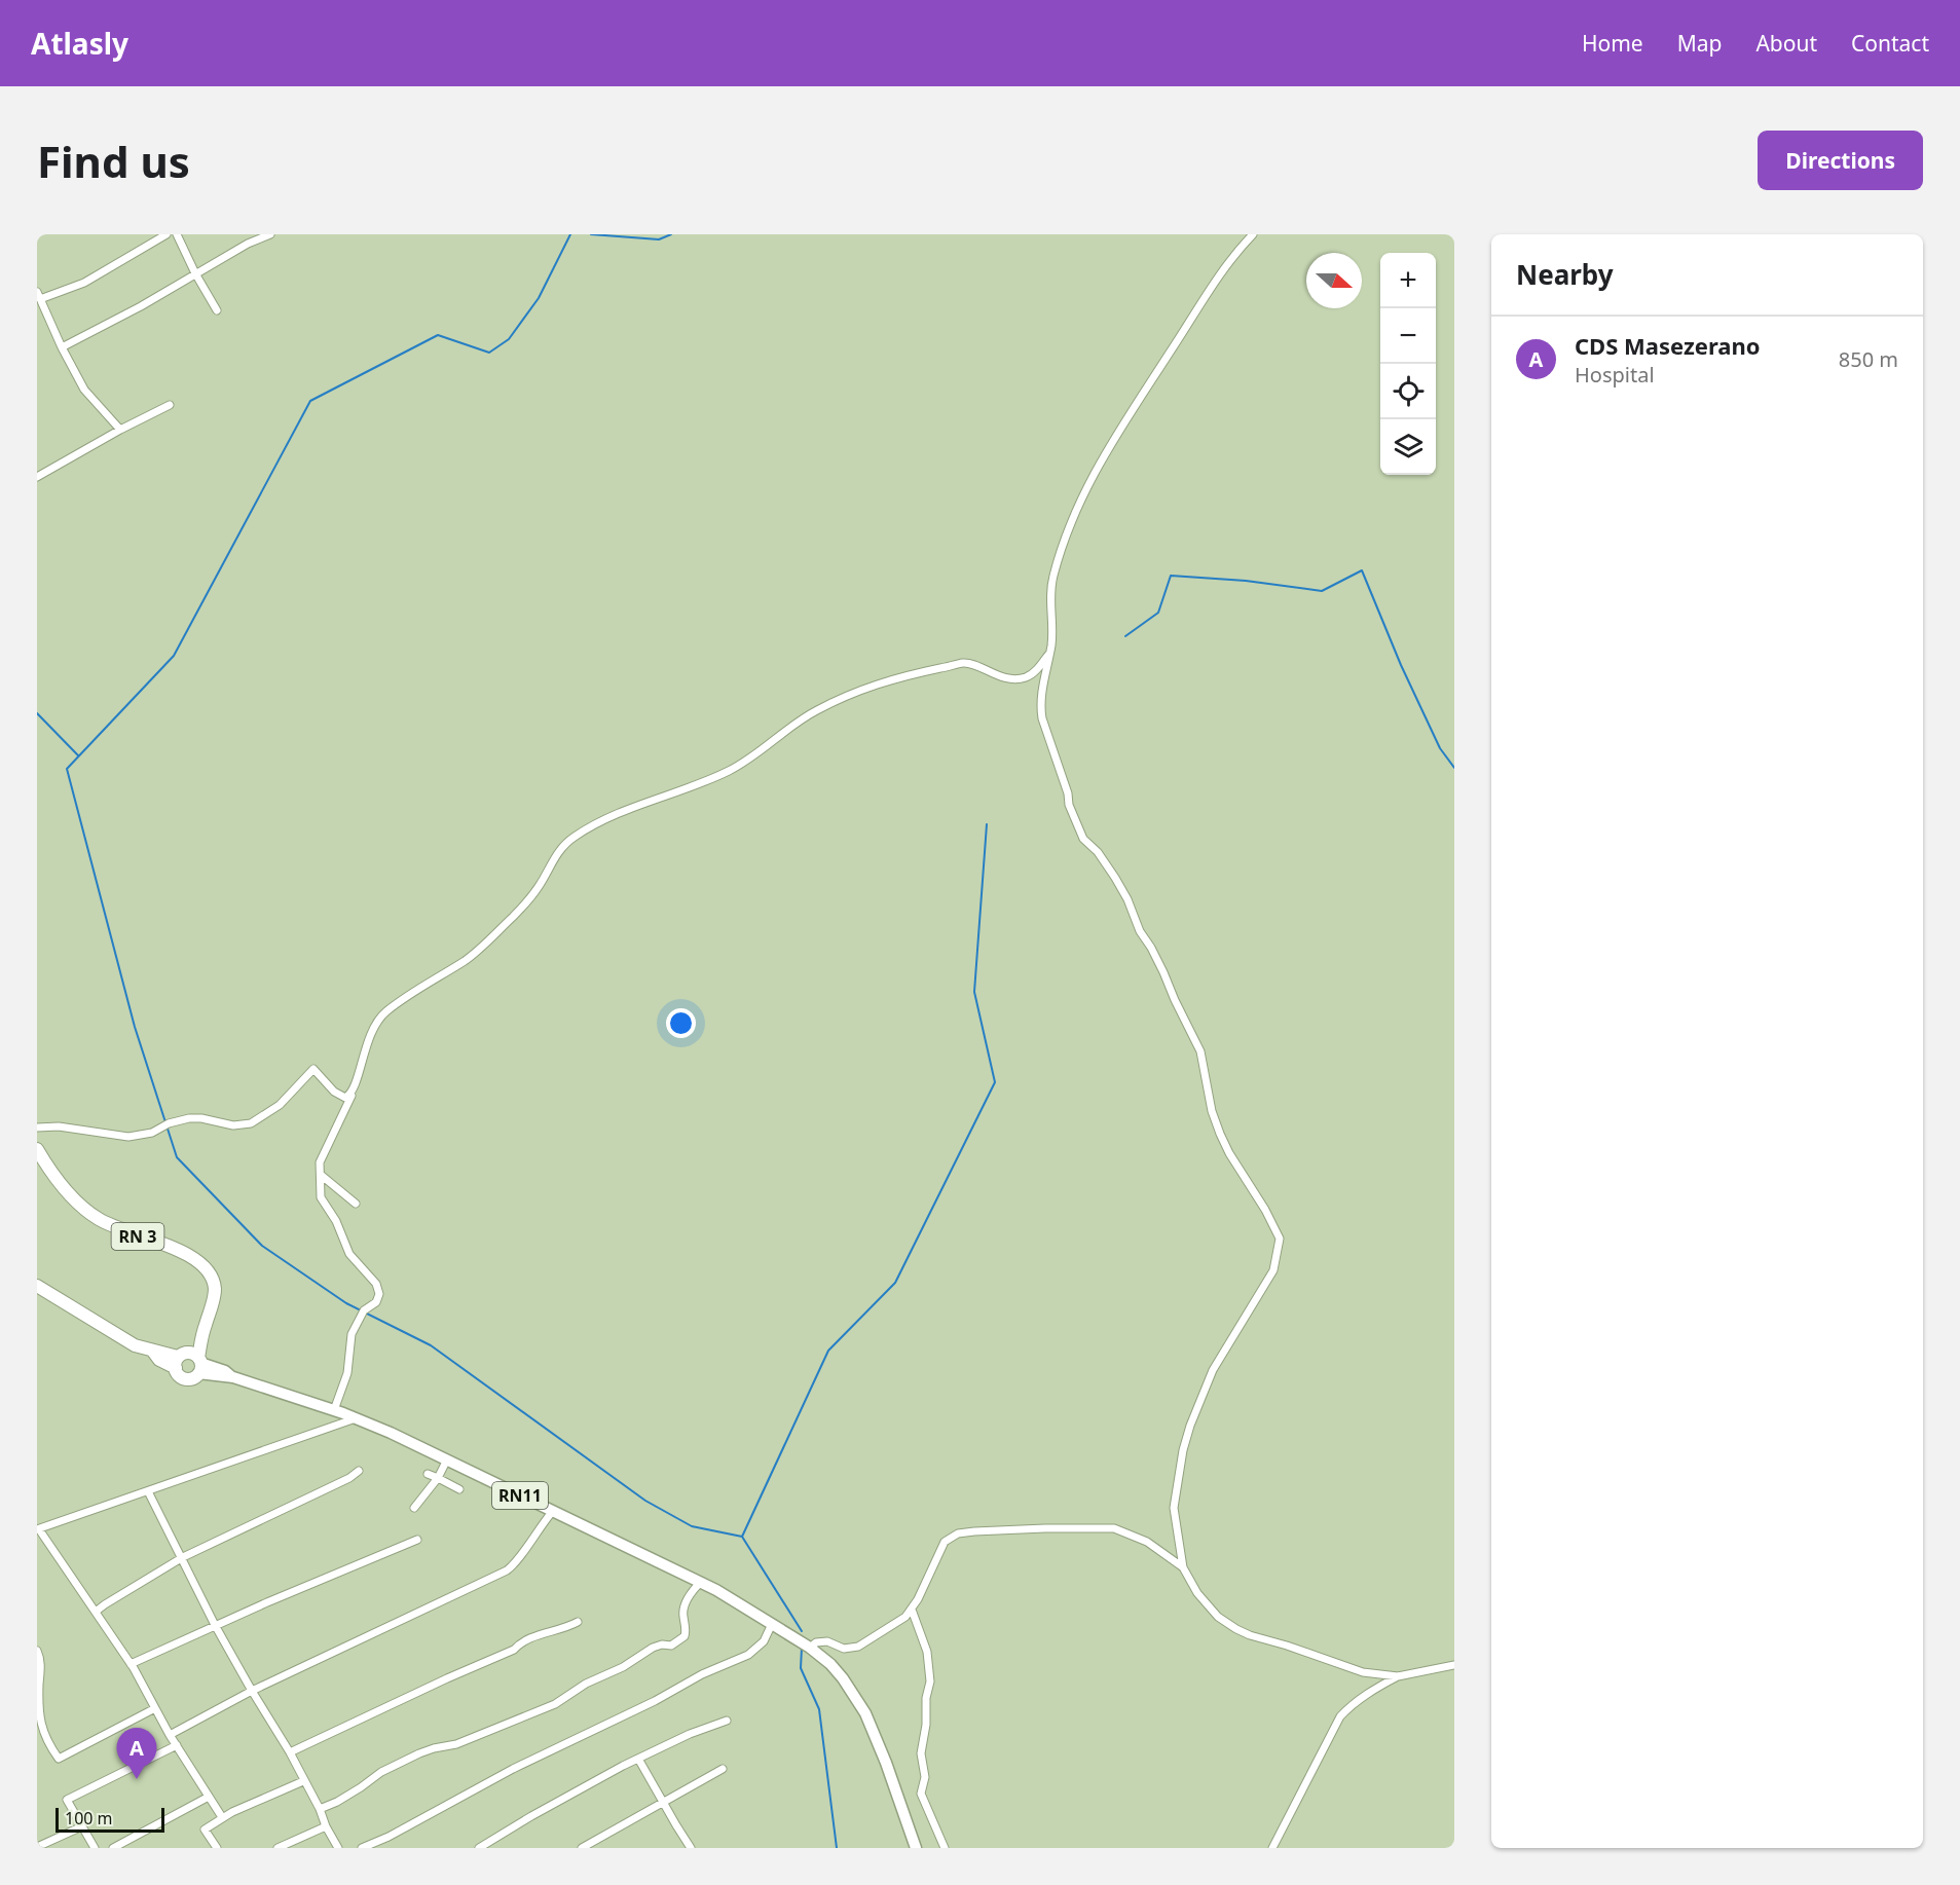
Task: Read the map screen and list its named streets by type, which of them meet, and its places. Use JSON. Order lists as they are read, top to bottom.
{
  "streets": {
    "highway": ["RN 3"],
    "main road": ["RN11"]
  },
  "crossings": [
    ["RN 3", "RN11"]
  ],
  "scale_bar": "100 m",
  "north": "right",
  "page": {
    "header": "Atlasly",
    "nav": [
      "Home",
      "Map",
      "About",
      "Contact"
    ],
    "buttons": "Directions",
    "title": "Find us",
    "heading": "Nearby",
    "map_buttons": ["+", "−"],
    "list": [
      {
        "mark": "A",
        "name": "CDS Masezerano",
        "note": "Hospital",
        "value": "850 m"
      }
    ],
    "pins": "A",
    "scale": "100 m"
  }
}
